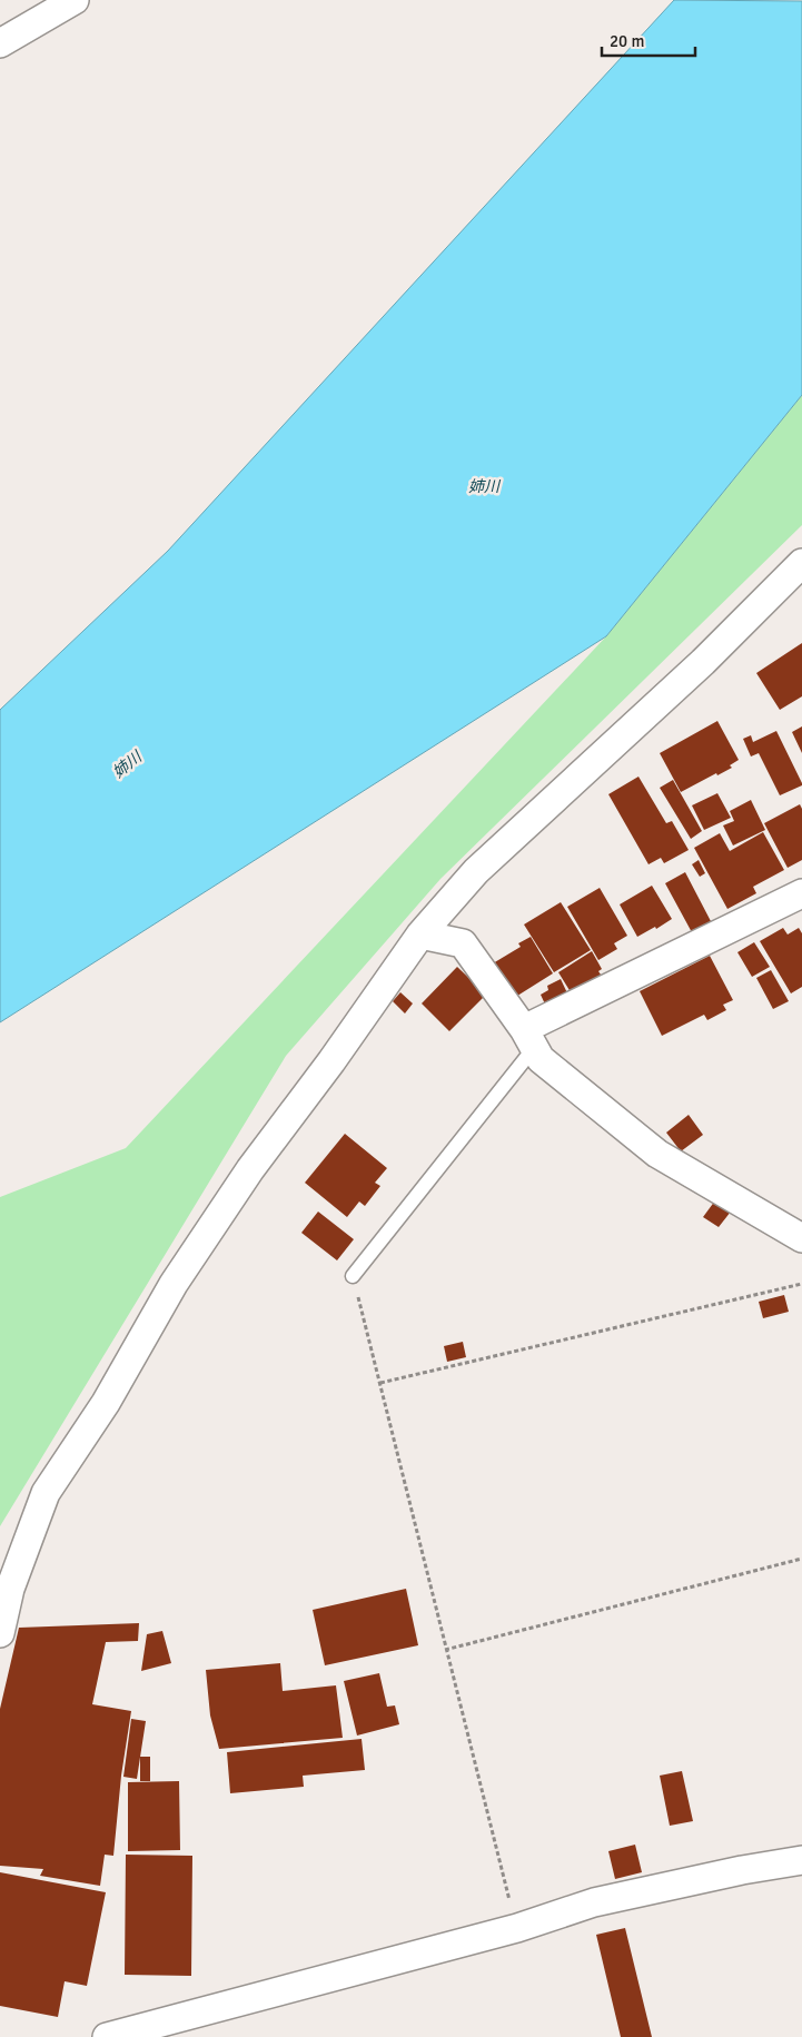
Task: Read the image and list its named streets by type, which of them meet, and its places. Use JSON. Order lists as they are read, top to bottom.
{
  "water": ["姉川"],
  "scale_bar": "20 m"
}
